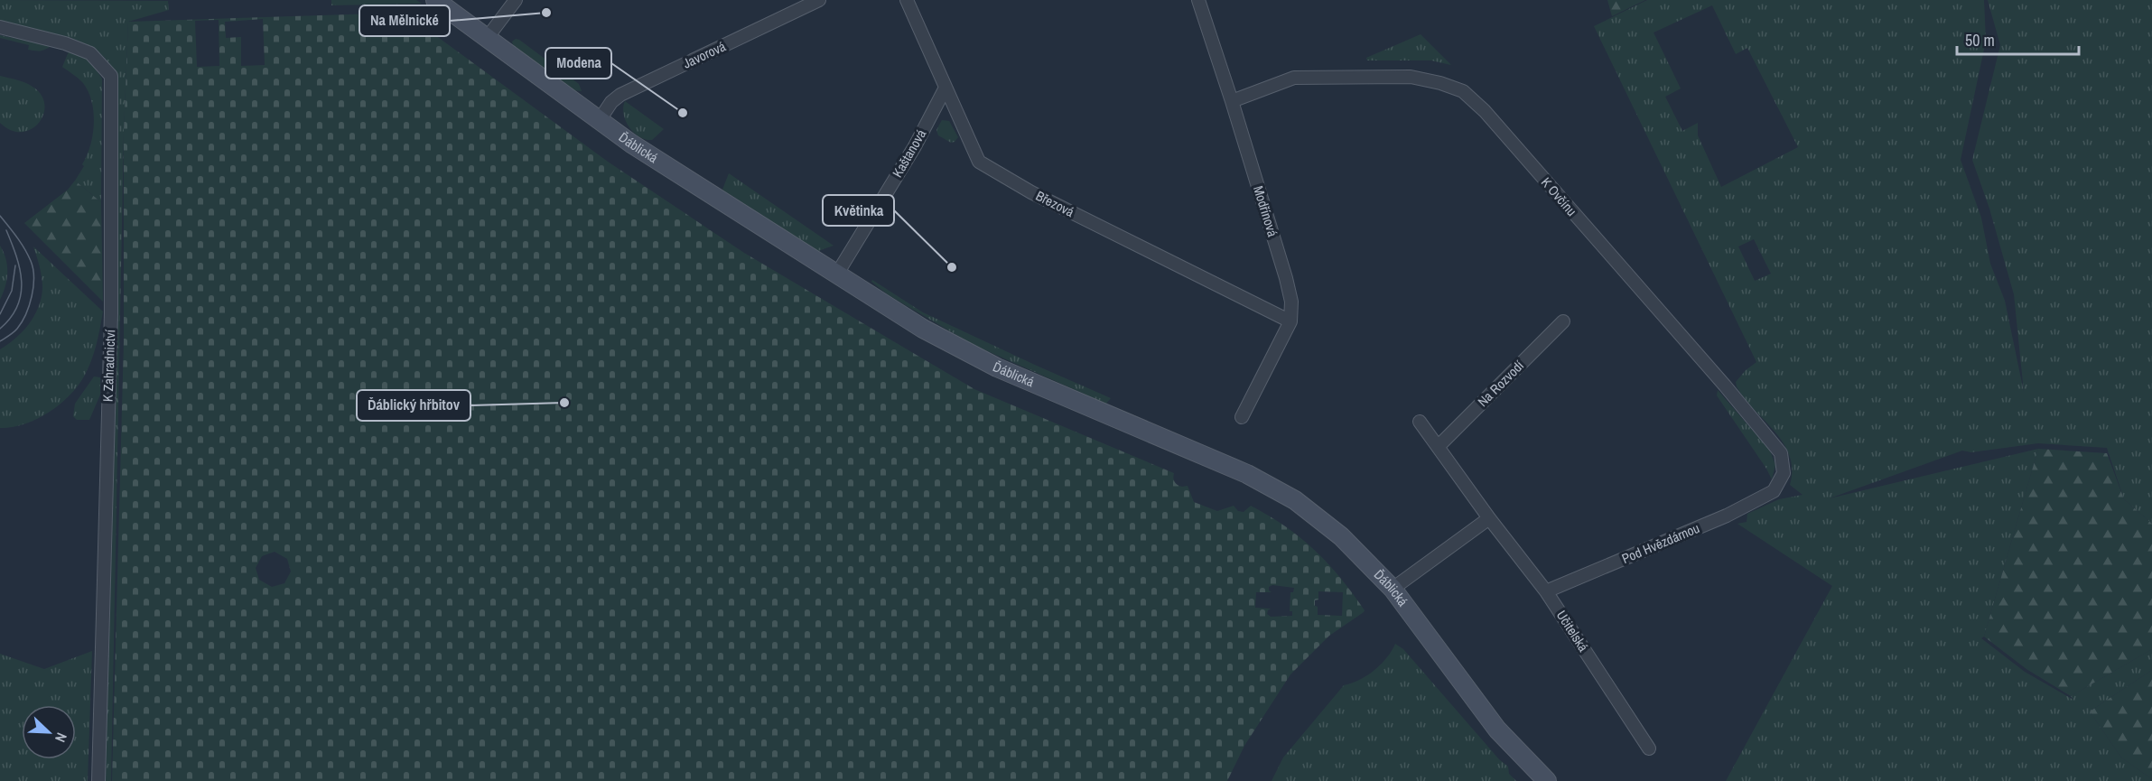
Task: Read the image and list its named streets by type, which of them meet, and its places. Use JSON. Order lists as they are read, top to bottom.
{
  "streets": {
    "main road": ["Ďáblická"],
    "street": [
      "Javorová",
      "Kaštanová",
      "K Ovčínu",
      "Březová",
      "Modřínová",
      "K Zahradnictví",
      "Na Rozvodí",
      "Pod Hvězdárnou",
      "Učitelská"
    ]
  },
  "crossings": [
    ["Javorová", "Ďáblická"],
    ["Ďáblická", "Kaštanová"],
    ["Kaštanová", "Březová"],
    ["K Ovčínu", "Modřínová"],
    ["K Ovčínu", "Pod Hvězdárnou"],
    ["Březová", "Modřínová"],
    ["Na Rozvodí", "Učitelská"],
    ["Pod Hvězdárnou", "Učitelská"]
  ],
  "places": [
    "Na Mělnické",
    "Modena",
    "Květinka",
    "Ďáblický hřbitov"
  ],
  "scale_bar": "50 m",
  "north": "bottom right"
}
